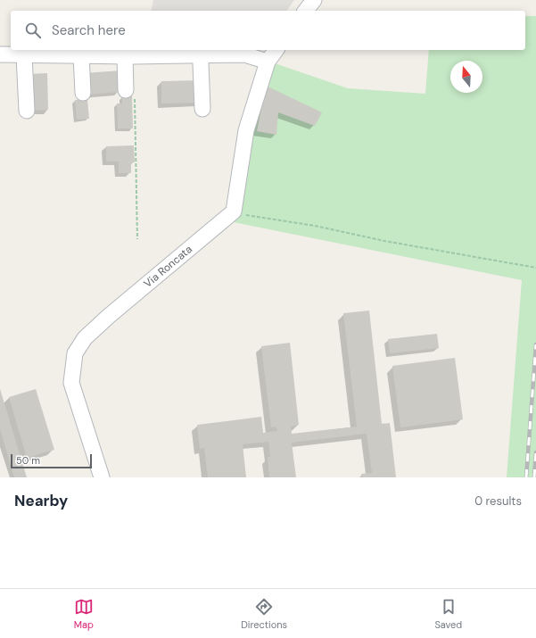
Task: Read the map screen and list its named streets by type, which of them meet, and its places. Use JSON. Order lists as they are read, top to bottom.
{
  "streets": {
    "street": ["Via Roncata"]
  },
  "scale_bar": "50 m",
  "north": "top",
  "page": {
    "search": "Search here",
    "scale": "50 m",
    "heading": ["Nearby", "0 results"],
    "nav": ["Map", "Directions", "Saved"]
  }
}
